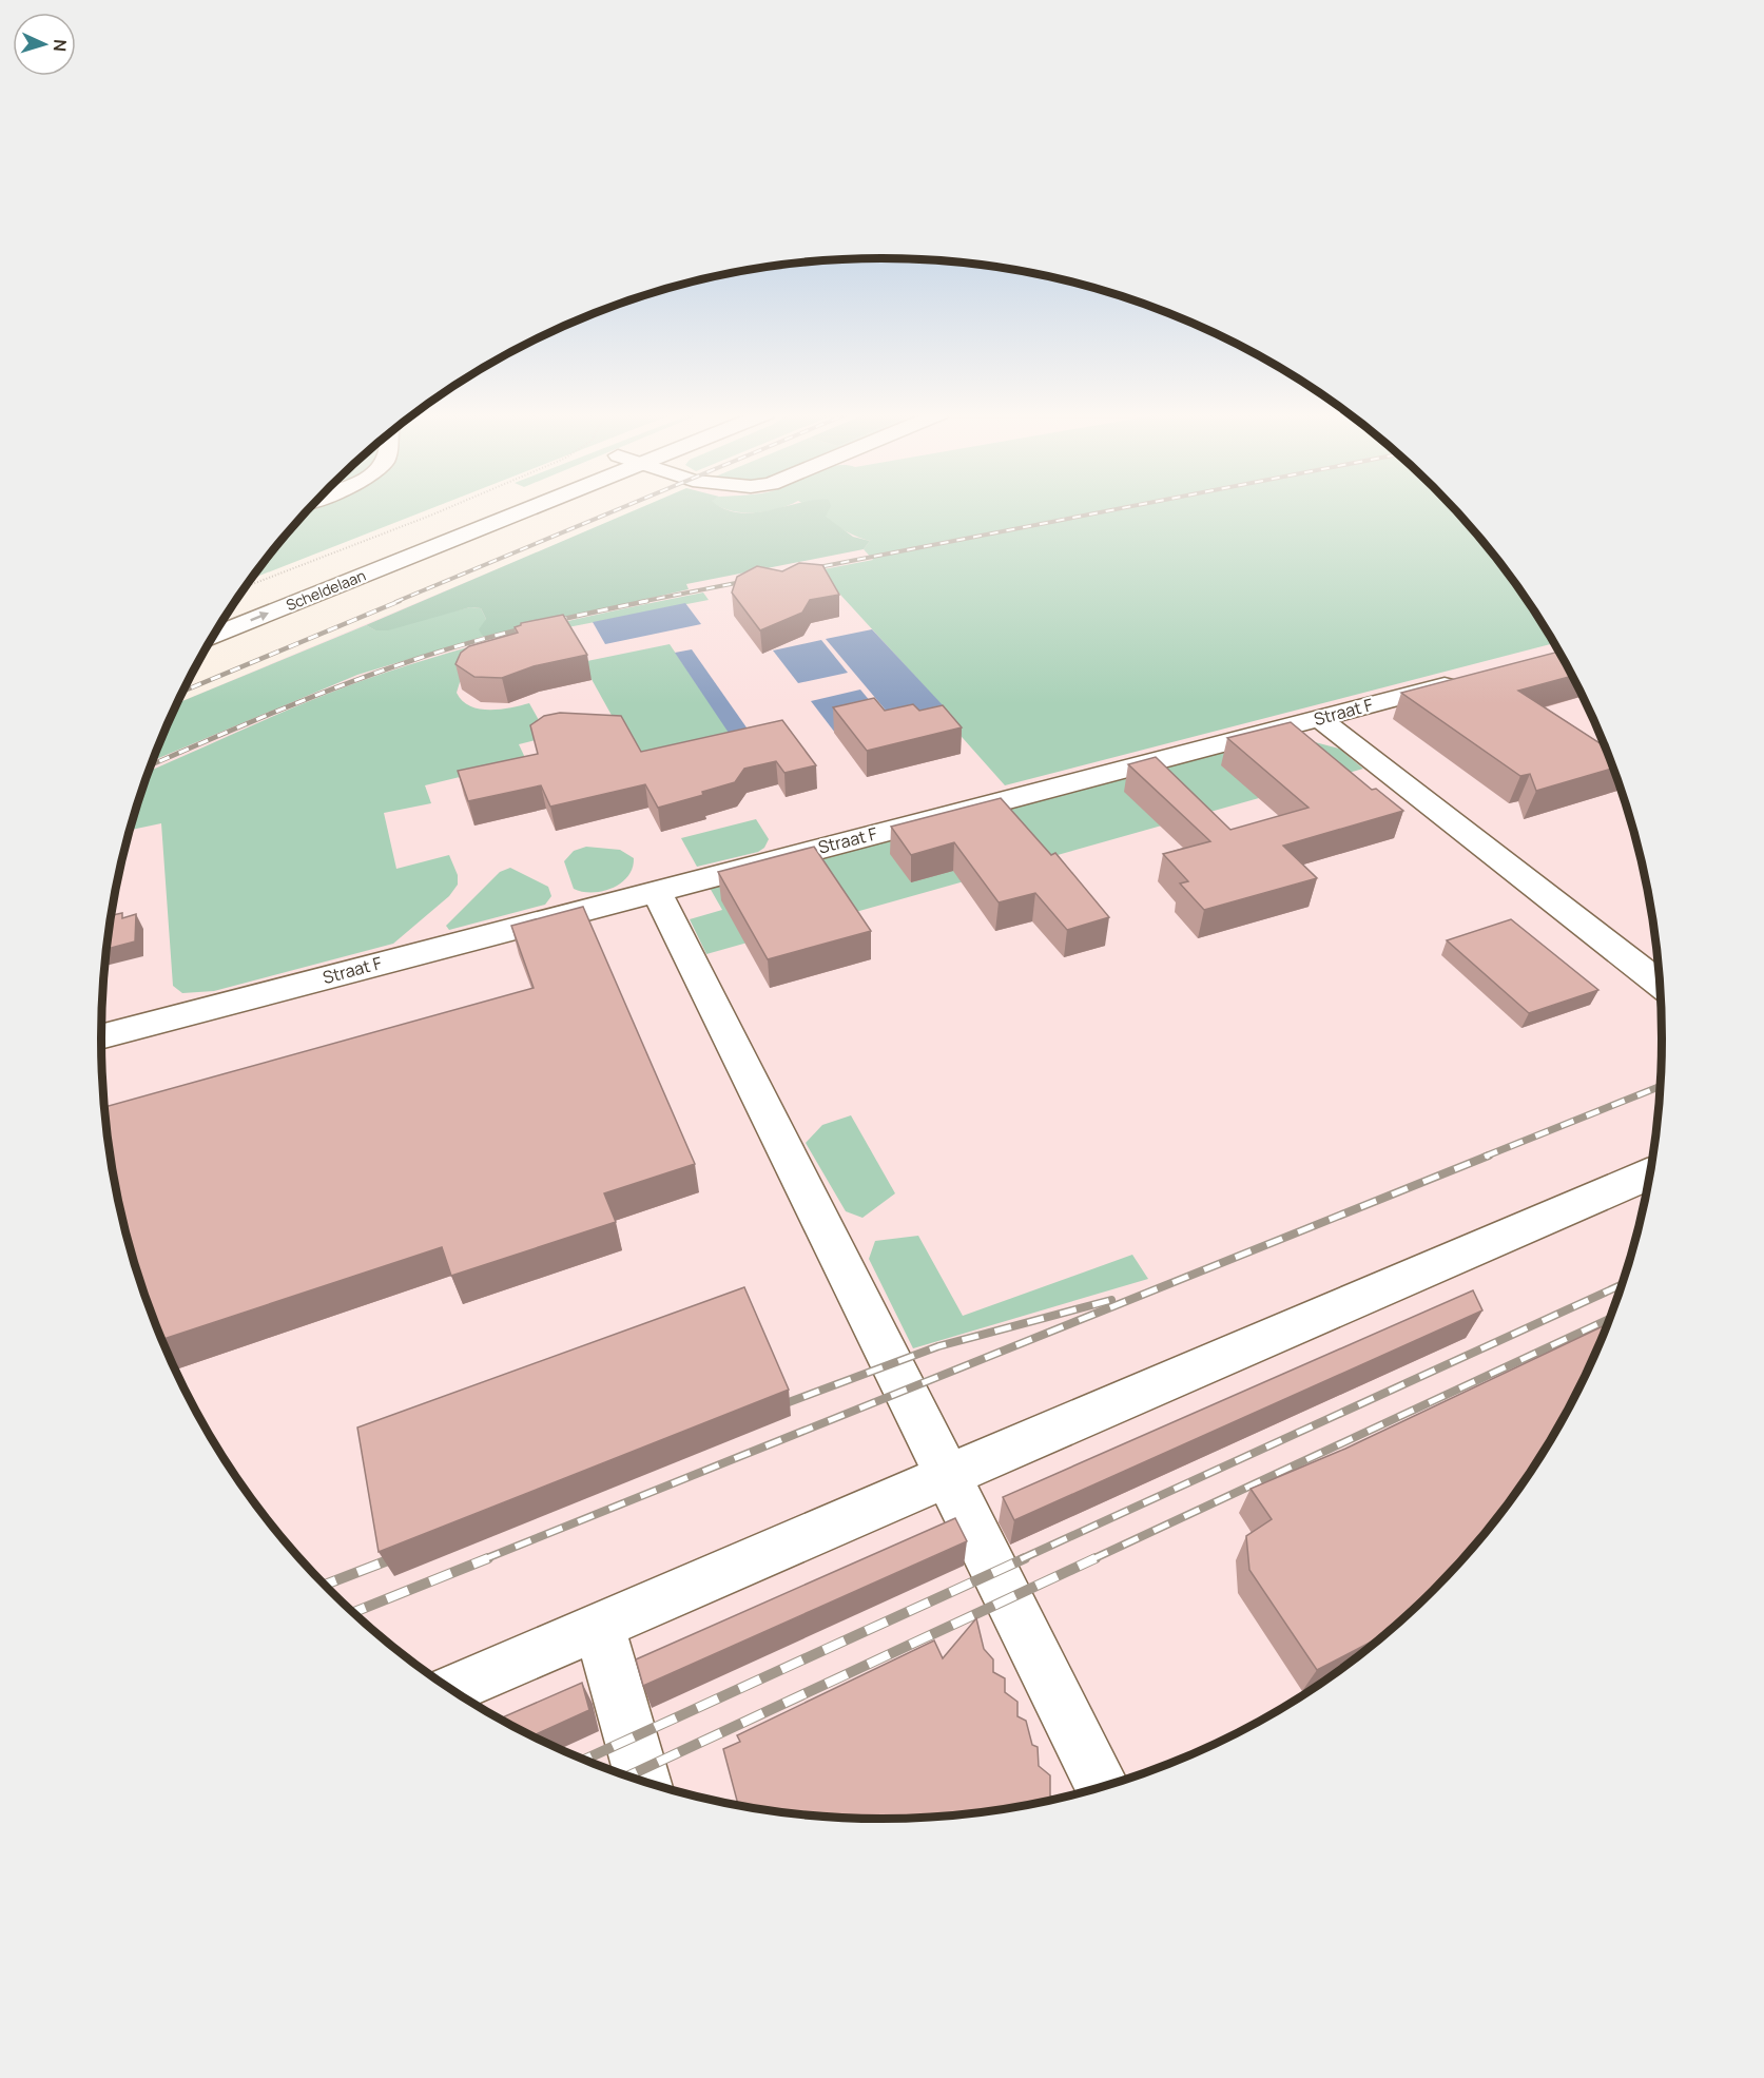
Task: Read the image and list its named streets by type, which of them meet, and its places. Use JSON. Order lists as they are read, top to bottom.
{
  "streets": {
    "main road": ["Scheldelaan", "Straat F"]
  },
  "north": "right"
}
